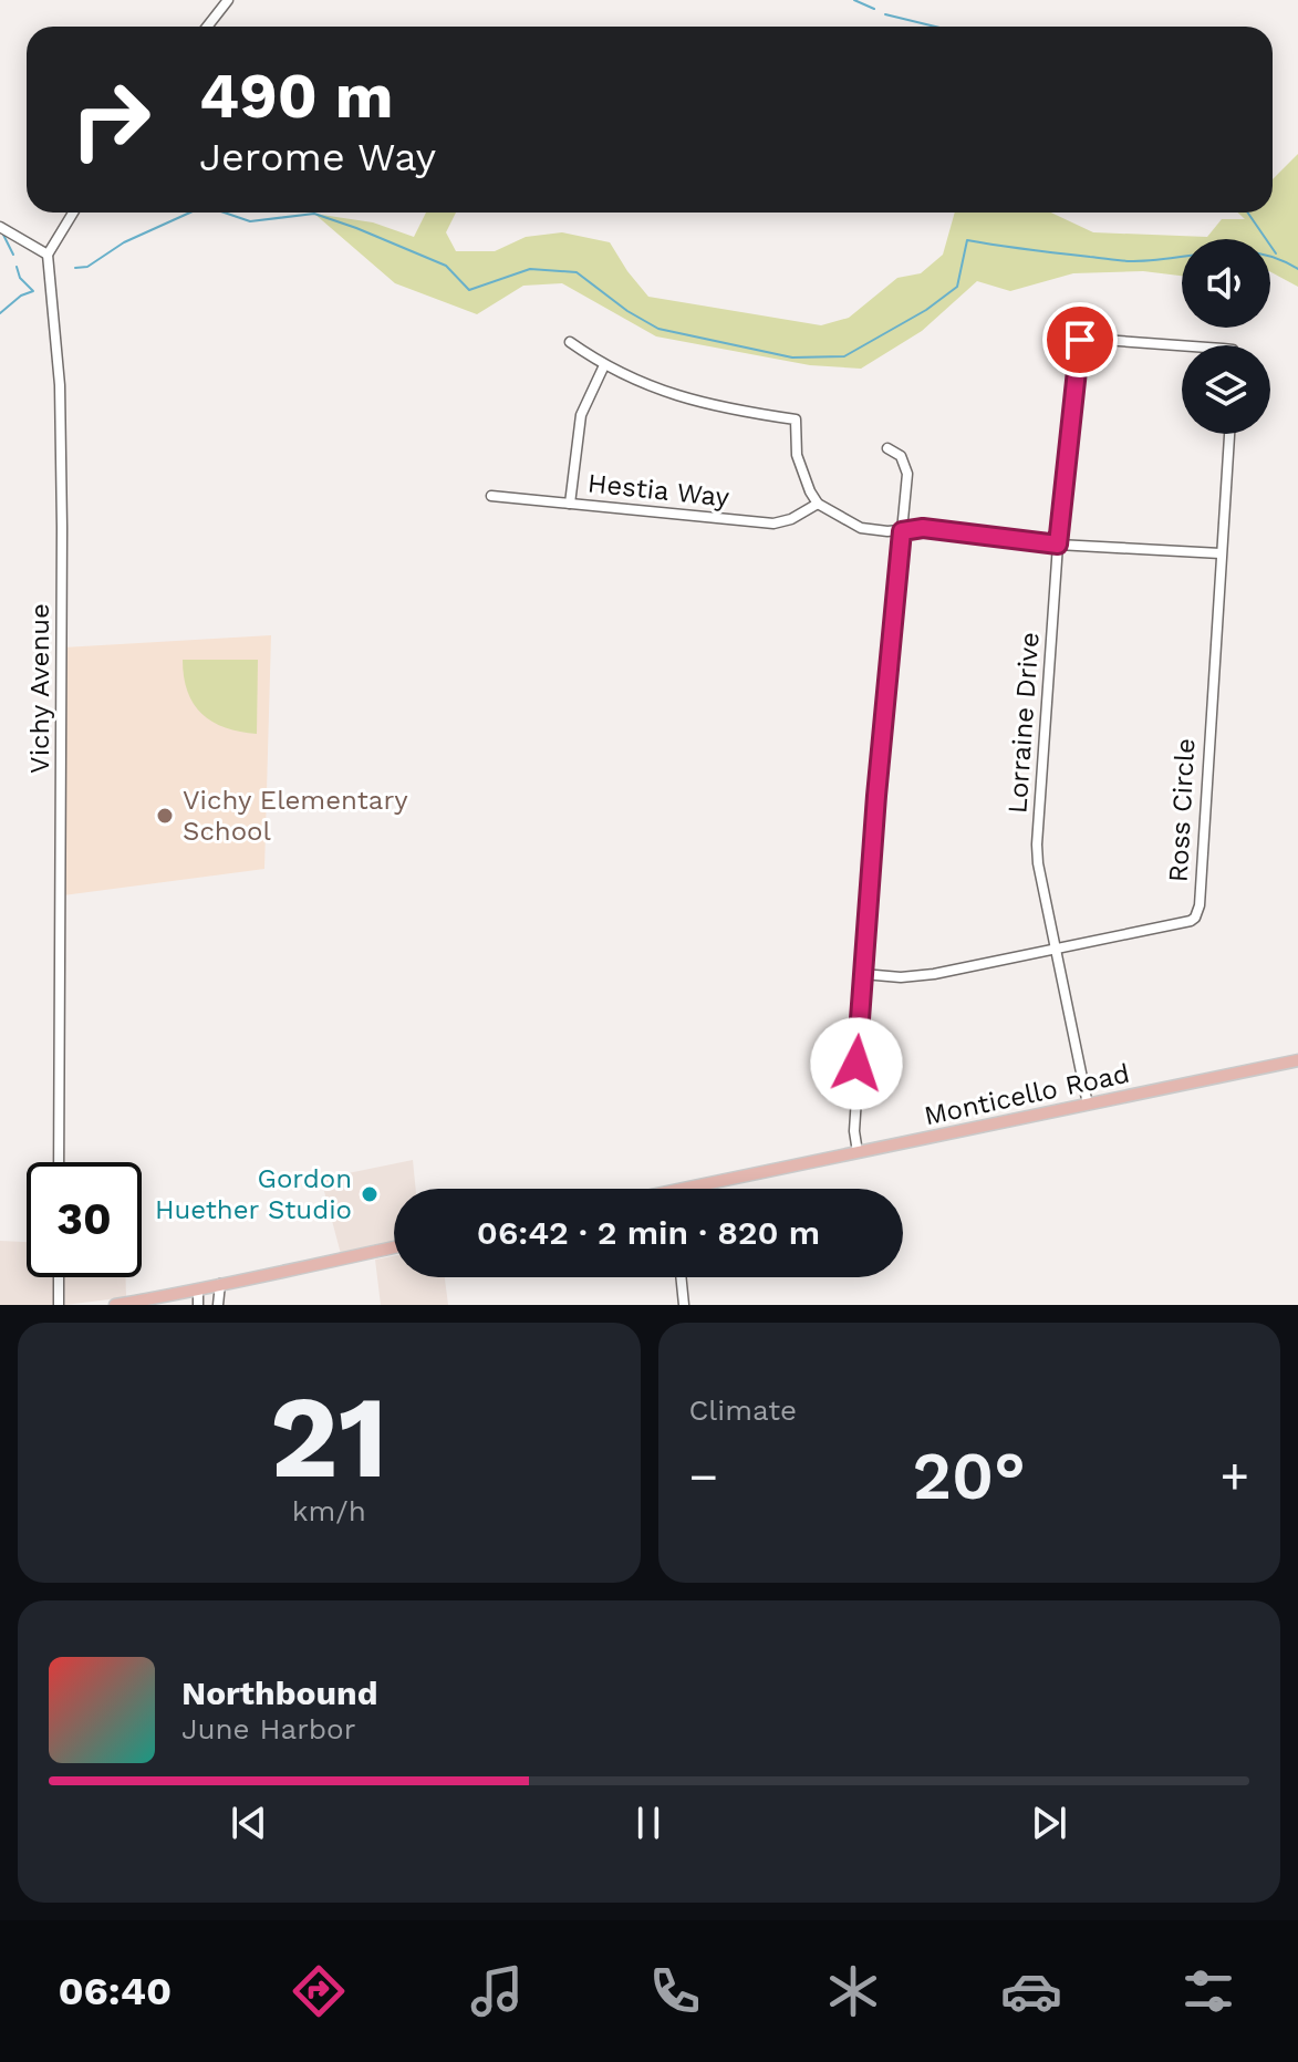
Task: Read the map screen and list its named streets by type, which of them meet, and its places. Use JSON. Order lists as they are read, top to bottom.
{
  "streets": {
    "main road": ["Monticello Road"],
    "street": [
      "Hestia Way",
      "Vichy Avenue",
      "Lorraine Drive",
      "Ross Circle"
    ]
  },
  "crossings": [
    ["Lorraine Drive", "Ross Circle"],
    ["Lorraine Drive", "Monticello Road"]
  ],
  "places": ["Vichy Elementary School", "Gordon Huether Studio"],
  "page": {
    "turn": ["490 m", "Jerome Way"],
    "limit": "30",
    "trip": "06:42 · 2 min · 820 m",
    "tile": [
      ["21", "km/h"],
      "Climate"
    ],
    "heat": ["−", "20°", "+"],
    "song": ["Northbound", "June Harbor"],
    "tabs": "06:40"
  }
}
